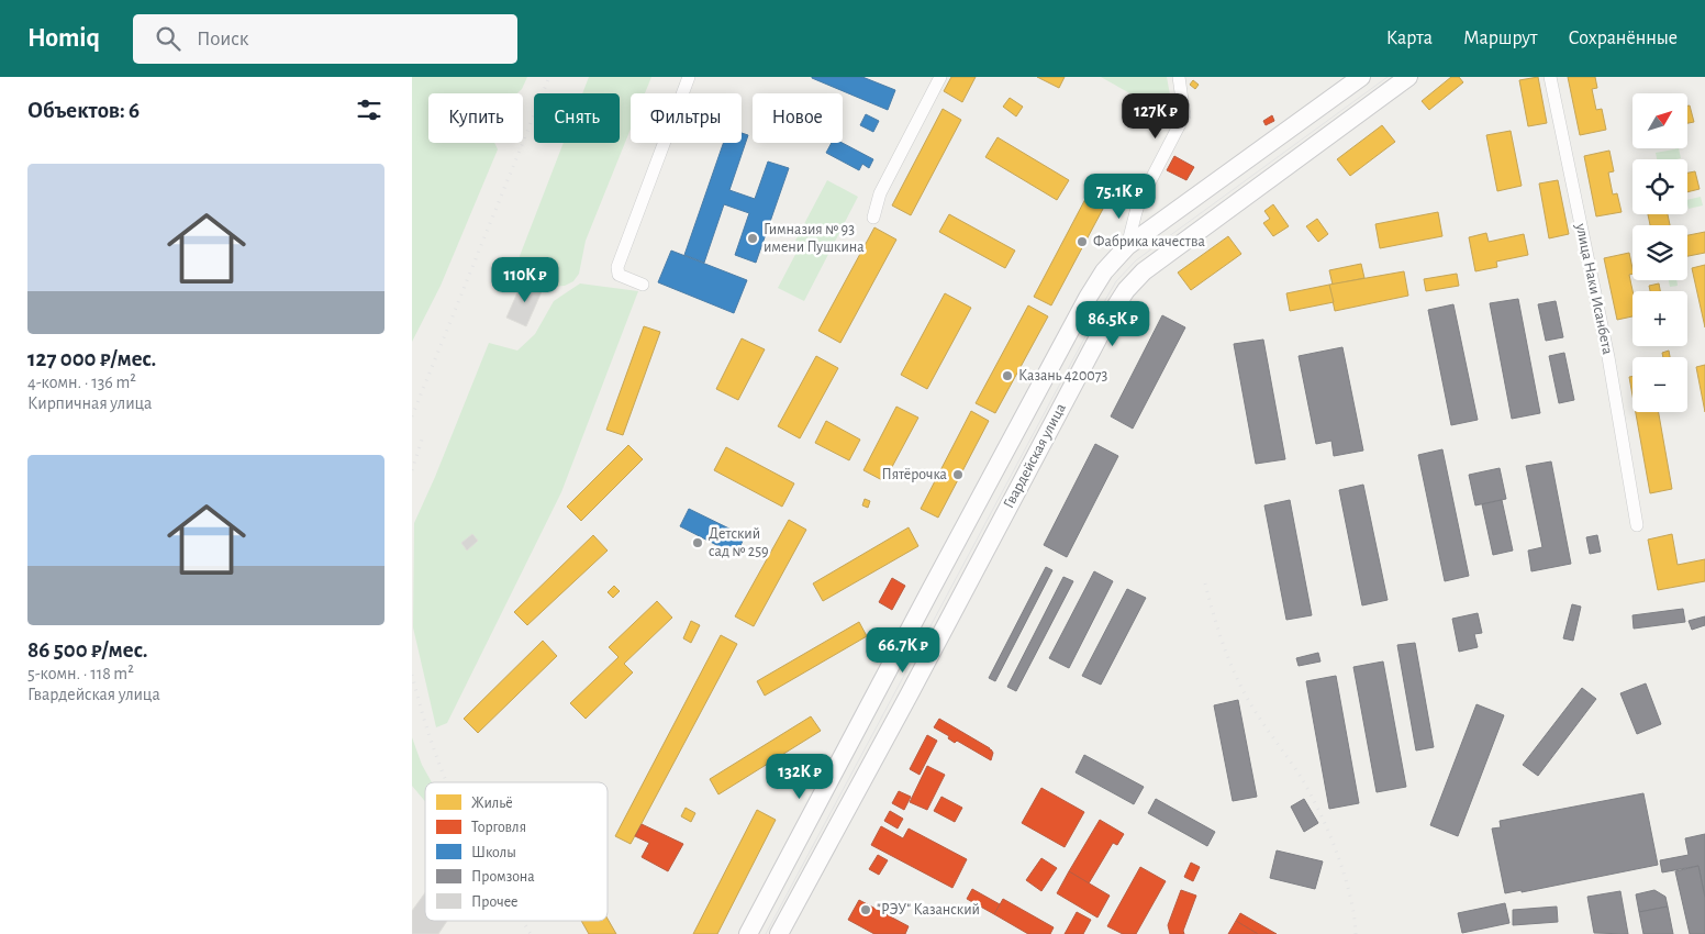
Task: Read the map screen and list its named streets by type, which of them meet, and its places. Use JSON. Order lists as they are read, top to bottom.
{
  "streets": {
    "main road": ["Гвардейская улица"],
    "street": ["улица Наки Исанбета"]
  },
  "places": [
    "Гимназия № 93 имени Пушкина",
    "Фабрика качества",
    "Казань 420073",
    "Пятёрочка",
    "Детский сад № 259",
    "\"РЭУ\" Казанский"
  ],
  "legend": [
    "Жильё",
    "Торговля",
    "Школы",
    "Промзона",
    "Прочее"
  ],
  "north": "top right",
  "page": {
    "header": "Homiq",
    "search": "Поиск",
    "nav": ["Карта", "Маршрут", "Сохранённые"],
    "heading": "Объектов: 6",
    "map_buttons": ["+", "−"],
    "price": [
      "127K ₽",
      "75.1K ₽",
      "110K ₽",
      "86.5K ₽",
      "66.7K ₽",
      "132K ₽"
    ],
    "chip": [
      "Купить",
      "Снять",
      "Фильтры",
      "Новое"
    ],
    "list": [
      {
        "name": "127 000 ₽/мес.",
        "note": "4-комн. · 136 m² · Кирпичная улица"
      },
      {
        "name": "86 500 ₽/мес.",
        "note": "5-комн. · 118 m² · Гвардейская улица"
      }
    ]
  }
}
